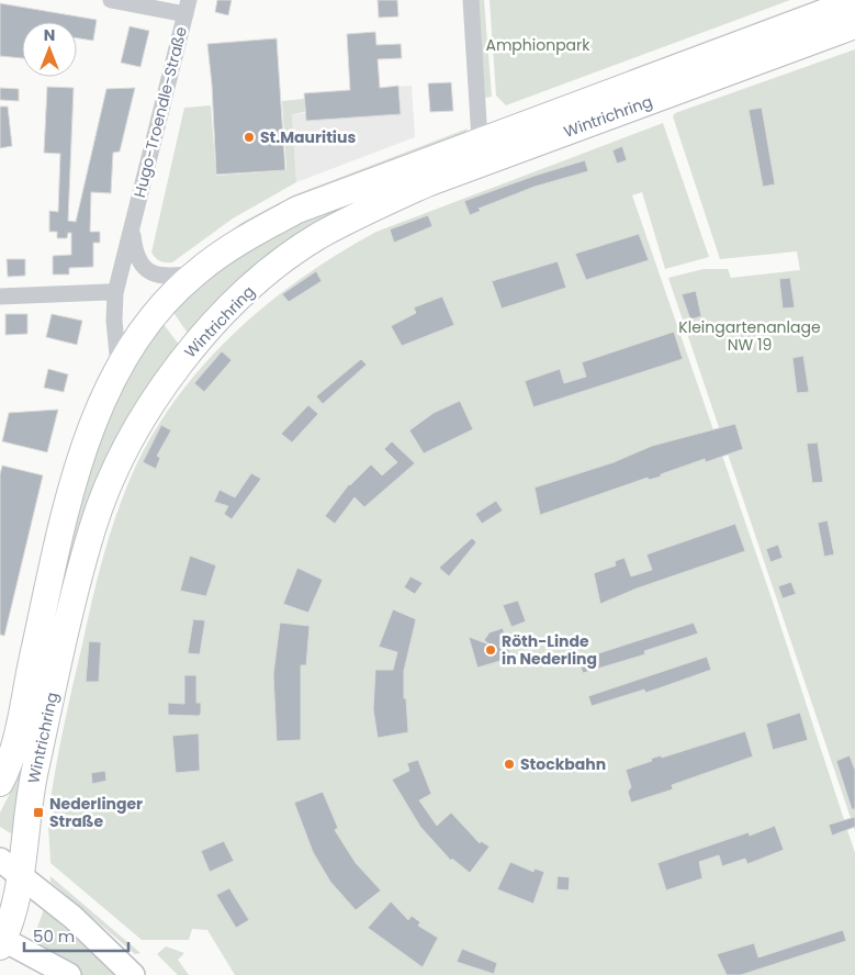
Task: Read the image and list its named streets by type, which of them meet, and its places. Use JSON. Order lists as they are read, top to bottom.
{
  "streets": {
    "main road": ["Wintrichring"],
    "street": ["Hugo-Troendle-Straße"]
  },
  "crossings": [
    ["Hugo-Troendle-Straße", "Wintrichring"]
  ],
  "parks": ["Amphionpark", "Kleingartenanlage NW 19"],
  "places": {
    "other": ["St.Mauritius", "Röth-Linde in Nederling", "Stockbahn"],
    "transit": ["Nederlinger Straße"]
  },
  "scale_bar": "50 m",
  "north": "top"
}
